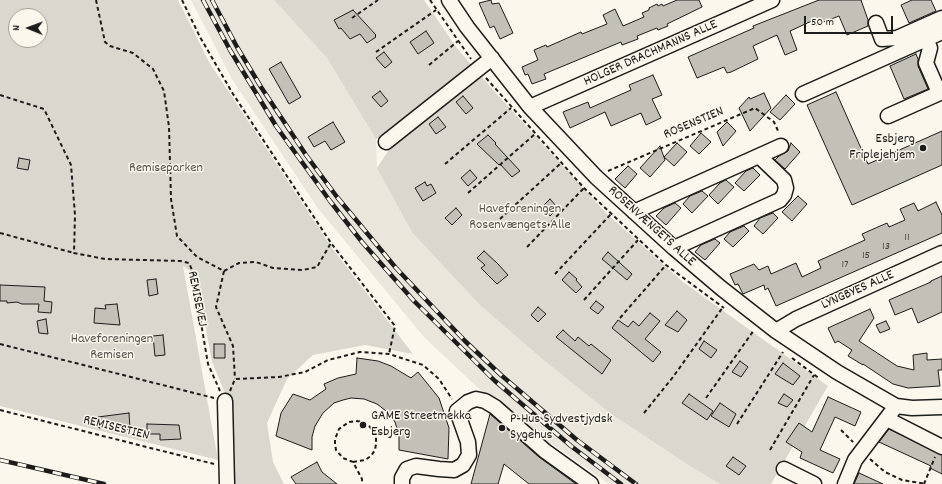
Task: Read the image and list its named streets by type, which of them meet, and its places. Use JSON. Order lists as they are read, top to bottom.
{
  "streets": {
    "street": ["HOLGER DRACHMANNS ALLE", "ROSENVÆNGETS ALLE", "LYNGBYES ALLE"],
    "path": ["ROSENSTIEN", "REMISEVEJ", "REMISESTIEN"]
  },
  "crossings": [
    ["HOLGER DRACHMANNS ALLE", "ROSENVÆNGETS ALLE"],
    ["ROSENSTIEN", "ROSENVÆNGETS ALLE"],
    ["ROSENVÆNGETS ALLE", "LYNGBYES ALLE"]
  ],
  "parks": ["Remiseparken", "Haveforeningen Rosenvængets Alle", "Haveforeningen Remisen"],
  "places": ["Esbjerg Friplejehjem", "GAME Streetmekka Esbjerg", "P-Hus Sydvestjydsk Sygehus"],
  "house_numbers": [
    "11",
    "13",
    "15",
    "17"
  ],
  "scale_bar": "50 m",
  "north": "left"
}
